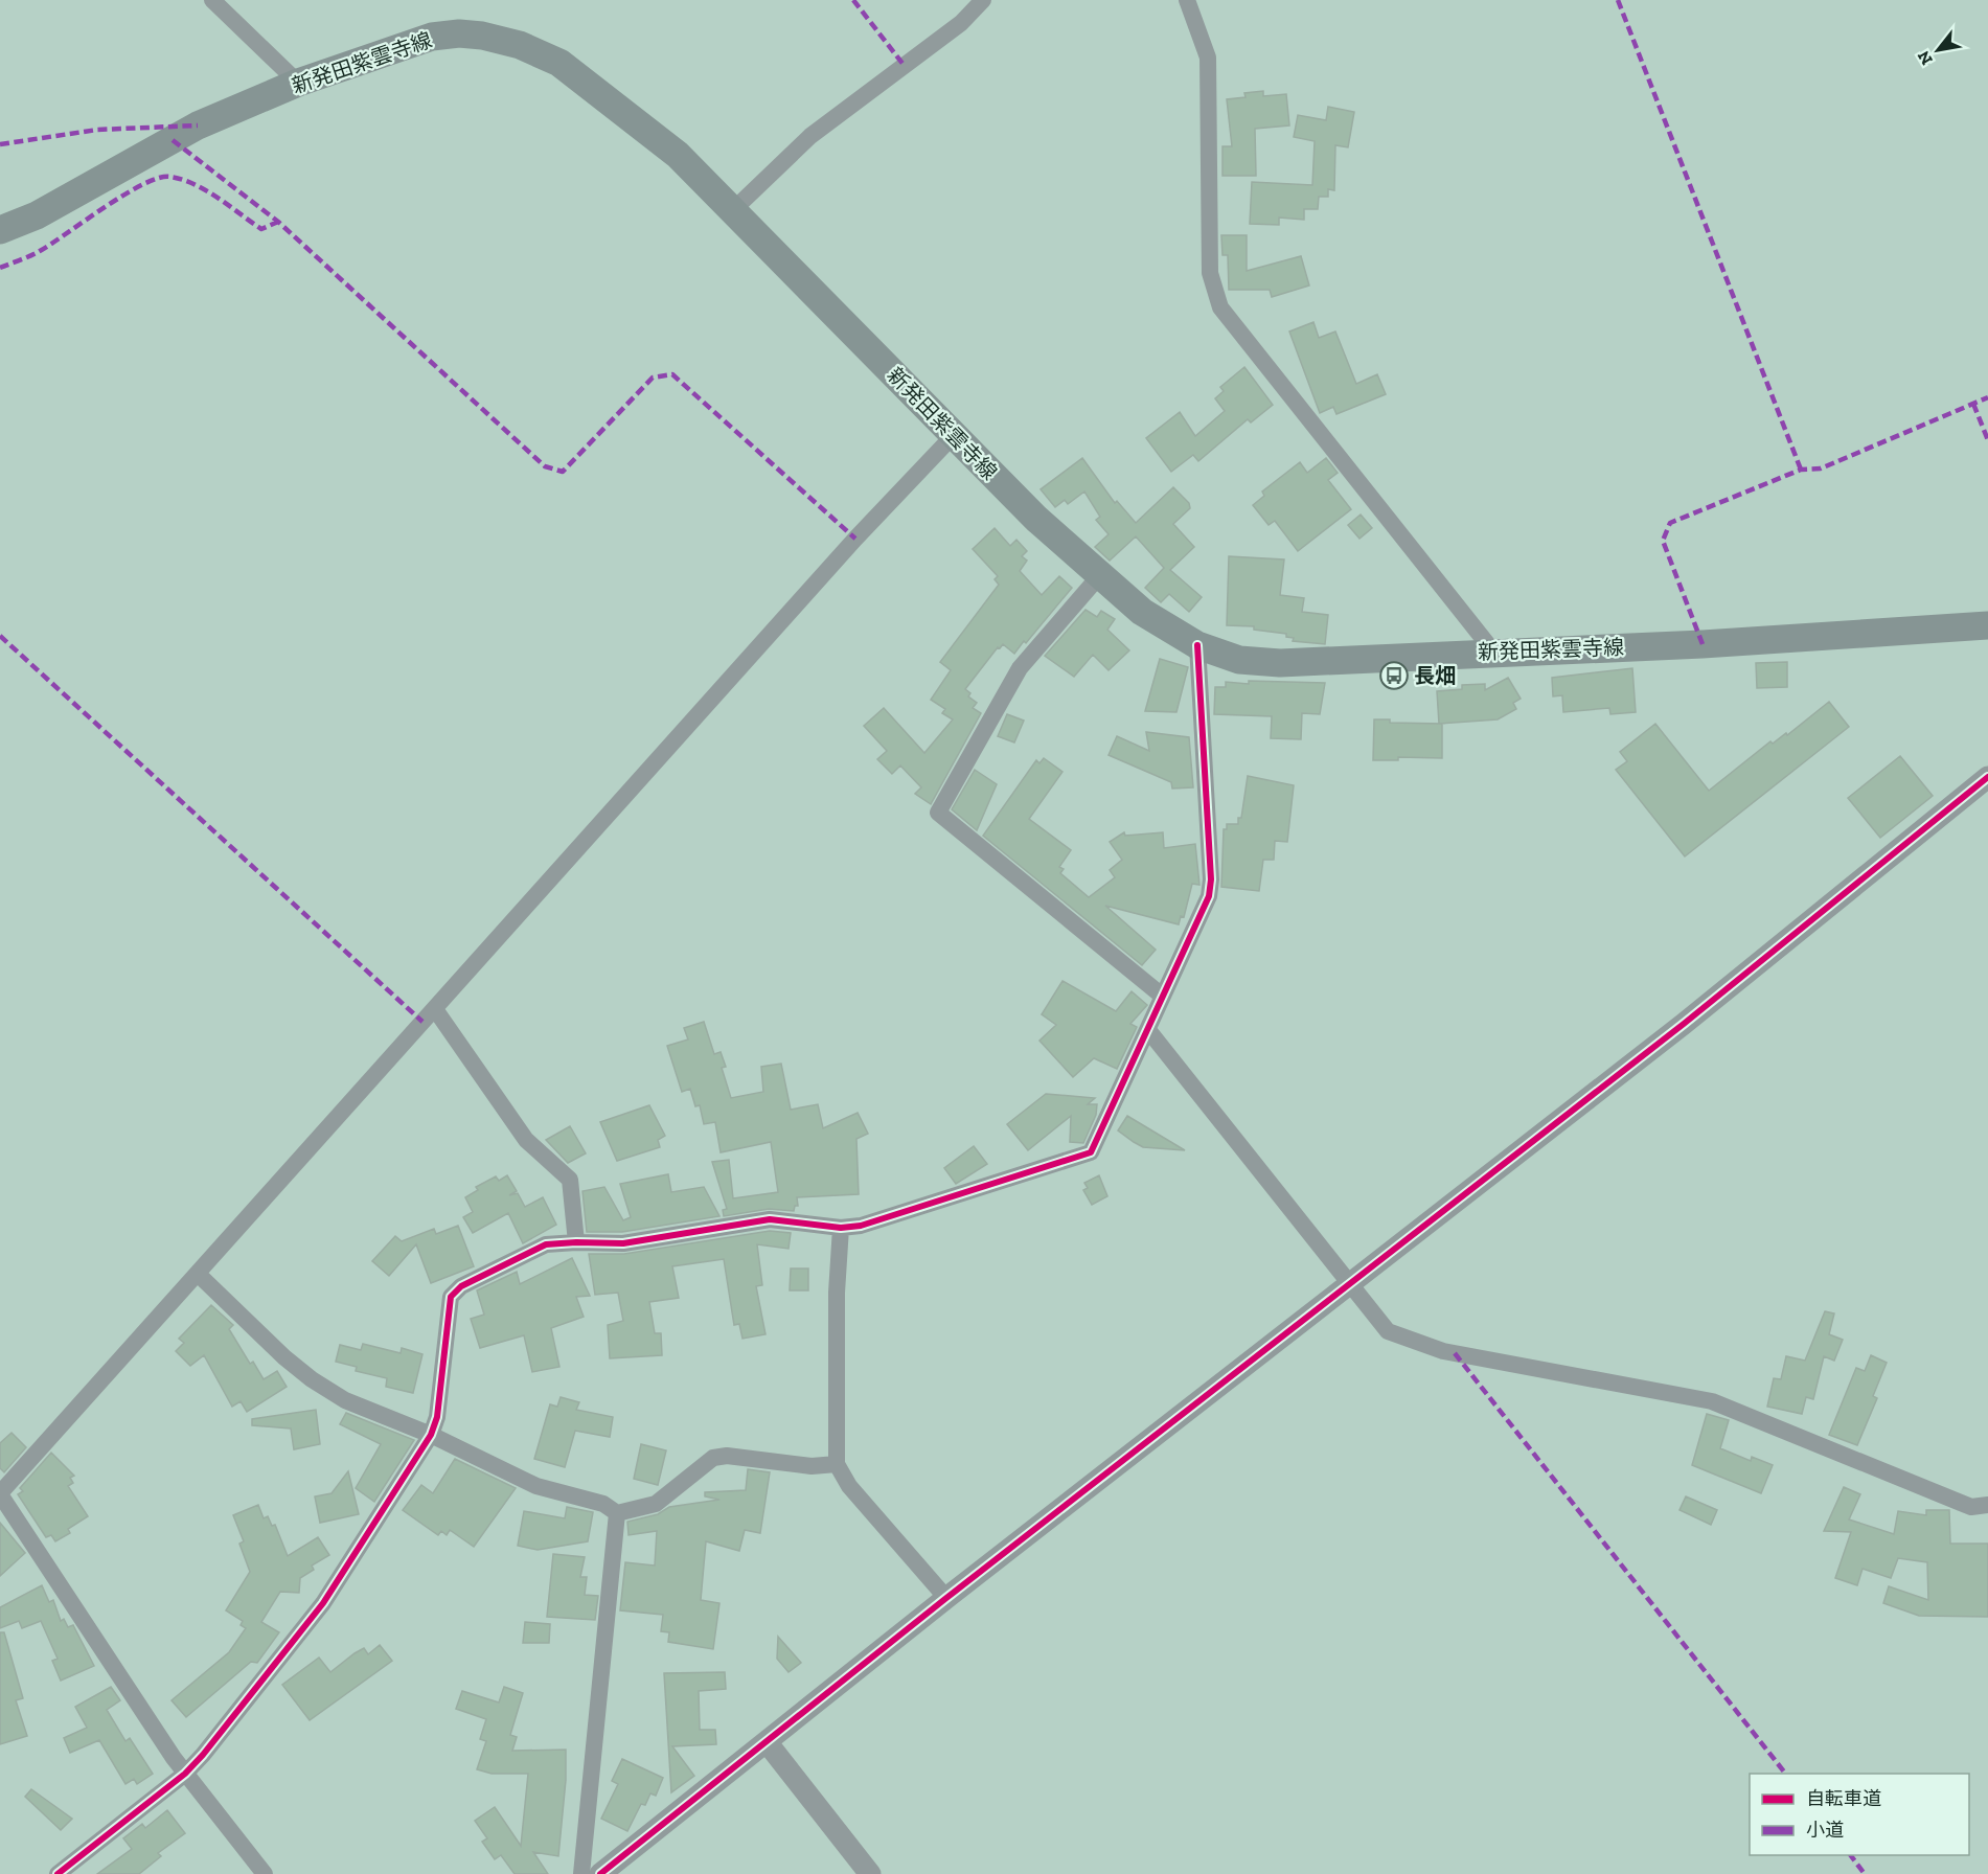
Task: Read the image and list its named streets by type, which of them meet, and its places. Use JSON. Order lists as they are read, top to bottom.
{
  "streets": {
    "main road": ["新発田紫雲寺線"]
  },
  "places": {
    "bus stop": ["長畑"]
  },
  "legend": ["自転車道", "小道"],
  "north": "bottom left"
}
